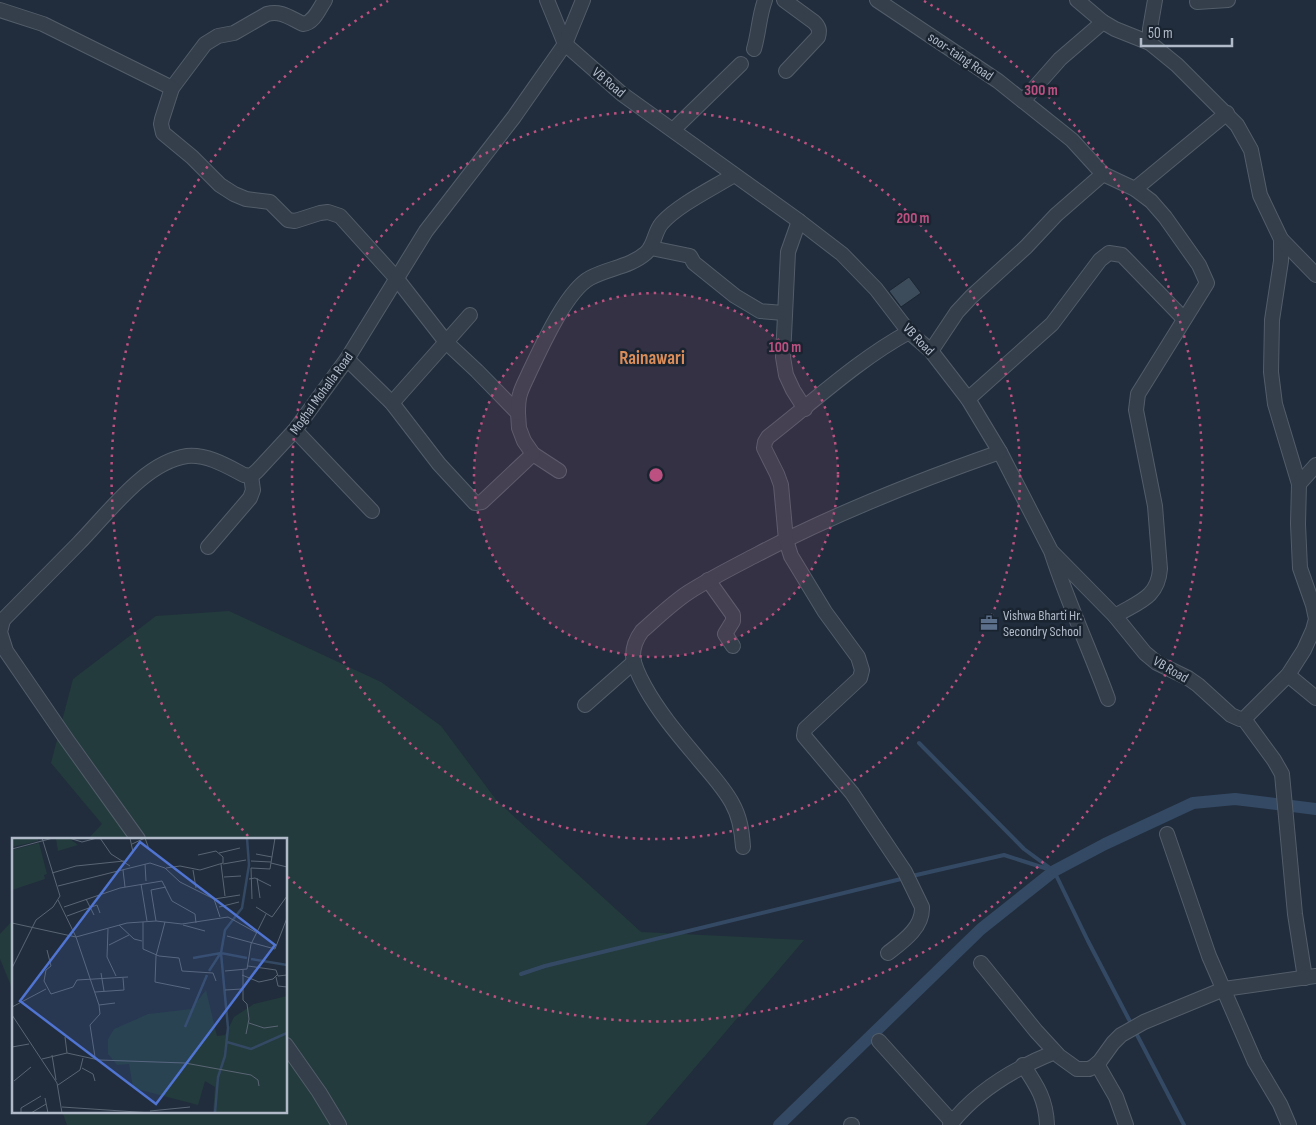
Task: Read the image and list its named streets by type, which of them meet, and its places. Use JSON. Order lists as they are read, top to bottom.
{
  "streets": {
    "street": ["soor-taing Road", "VB Road", "Moghal Mohalla Road"]
  },
  "crossings": [
    ["VB Road", "Moghal Mohalla Road"]
  ],
  "districts": ["Rainawari"],
  "places": {
    "office": ["Vishwa Bharti Hr. Secondry School"]
  },
  "scale_bar": "50 m",
  "rings": ["300 m", "200 m", "100 m"]
}
